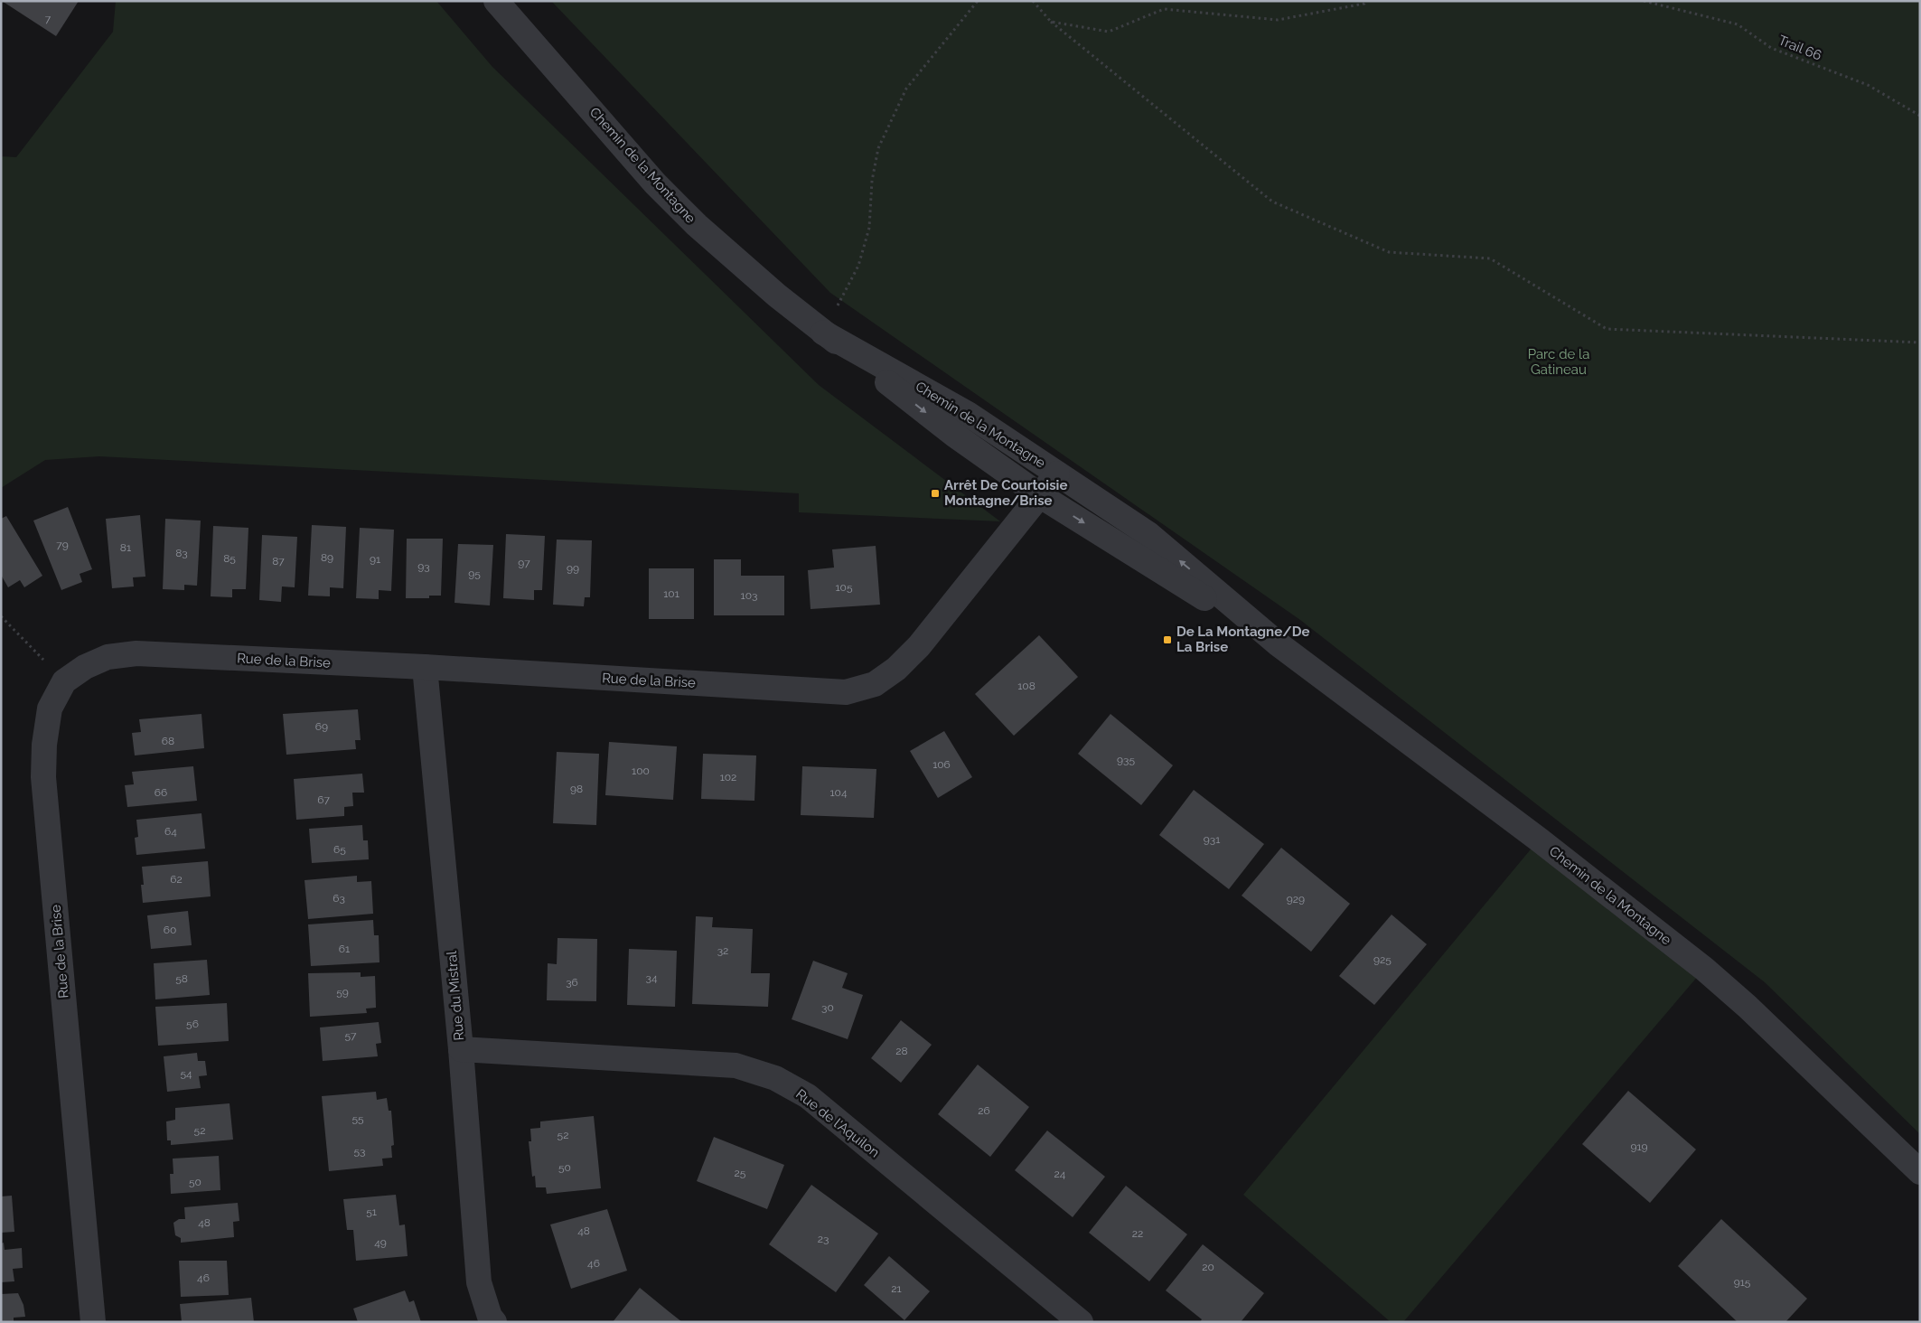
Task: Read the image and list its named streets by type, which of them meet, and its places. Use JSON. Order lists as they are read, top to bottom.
{
  "streets": {
    "street": [
      "Chemin de la Montagne",
      "Rue de la Brise",
      "Rue du Mistral",
      "Rue de l'Aquilon"
    ],
    "path": ["Trail 66"]
  },
  "crossings": [
    ["Chemin de la Montagne", "Rue de la Brise"],
    ["Rue de la Brise", "Rue du Mistral"],
    ["Rue du Mistral", "Rue de l'Aquilon"]
  ],
  "parks": ["Parc de la Gatineau"],
  "places": {
    "transit": ["Arrêt De Courtoisie Montagne/Brise", "De La Montagne/De La Brise"]
  },
  "house_numbers": [
    "7",
    "79",
    "81",
    "83",
    "89",
    "85",
    "91",
    "87",
    "97",
    "93",
    "99",
    "95",
    "105",
    "101",
    "103",
    "108",
    "69",
    "68",
    "935",
    "106",
    "100",
    "102",
    "98",
    "66",
    "104",
    "67",
    "64",
    "931",
    "65",
    "62",
    "63",
    "929",
    "60",
    "61",
    "32",
    "925",
    "34",
    "58",
    "36",
    "59",
    "30",
    "56",
    "57",
    "28",
    "54",
    "26",
    "55",
    "52",
    "52",
    "919",
    "53",
    "50",
    "25",
    "24",
    "50",
    "51",
    "48",
    "48",
    "22",
    "23",
    "49",
    "46",
    "20",
    "46",
    "915",
    "21"
  ]
}
